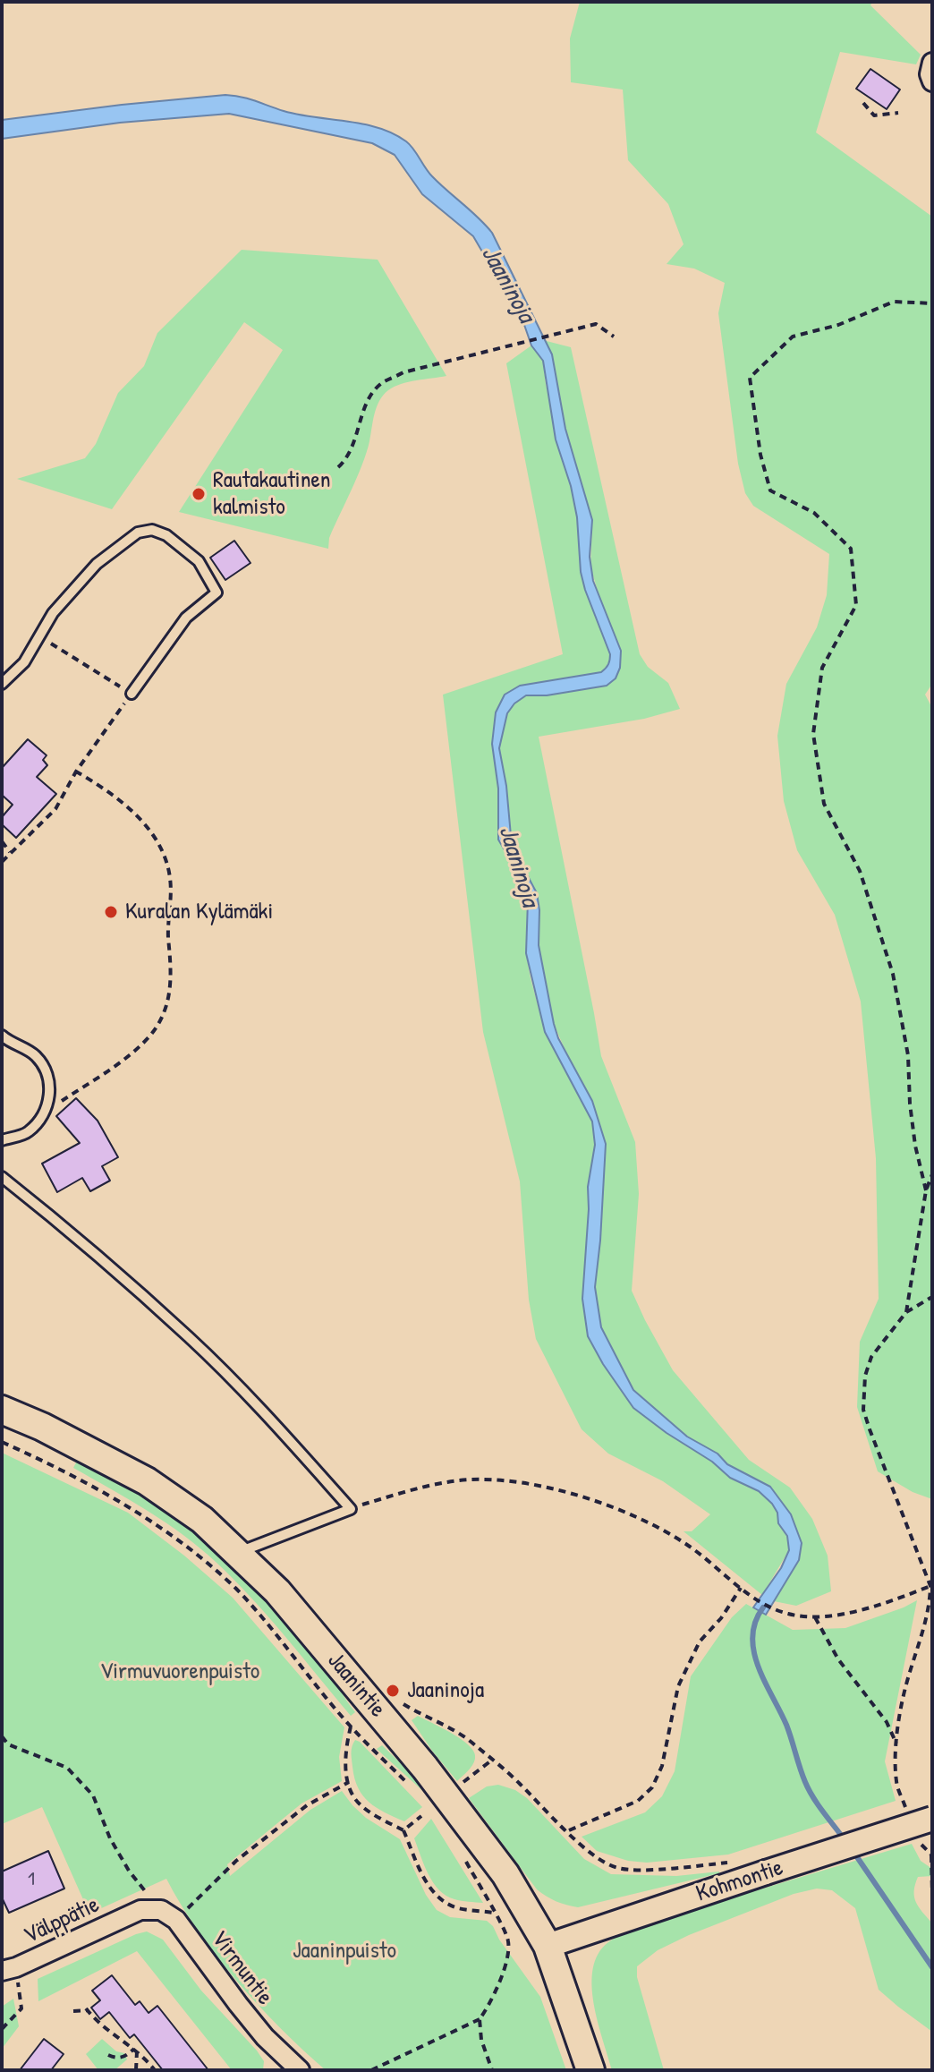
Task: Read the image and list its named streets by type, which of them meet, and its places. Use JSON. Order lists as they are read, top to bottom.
{
  "streets": {
    "main road": ["Jaanintie"],
    "street": ["Kohmontie", "Välppätie", "Virmuntie"]
  },
  "crossings": [
    ["Jaanintie", "Kohmontie"],
    ["Välppätie", "Virmuntie"]
  ],
  "water": ["Jaaninoja"],
  "parks": ["Virmuvuorenpuisto", "Jaaninpuisto"],
  "places": ["Rautakautinen kalmisto", "Kuralan Kylämäki", "Jaaninoja"],
  "house_numbers": ["1"]
}
